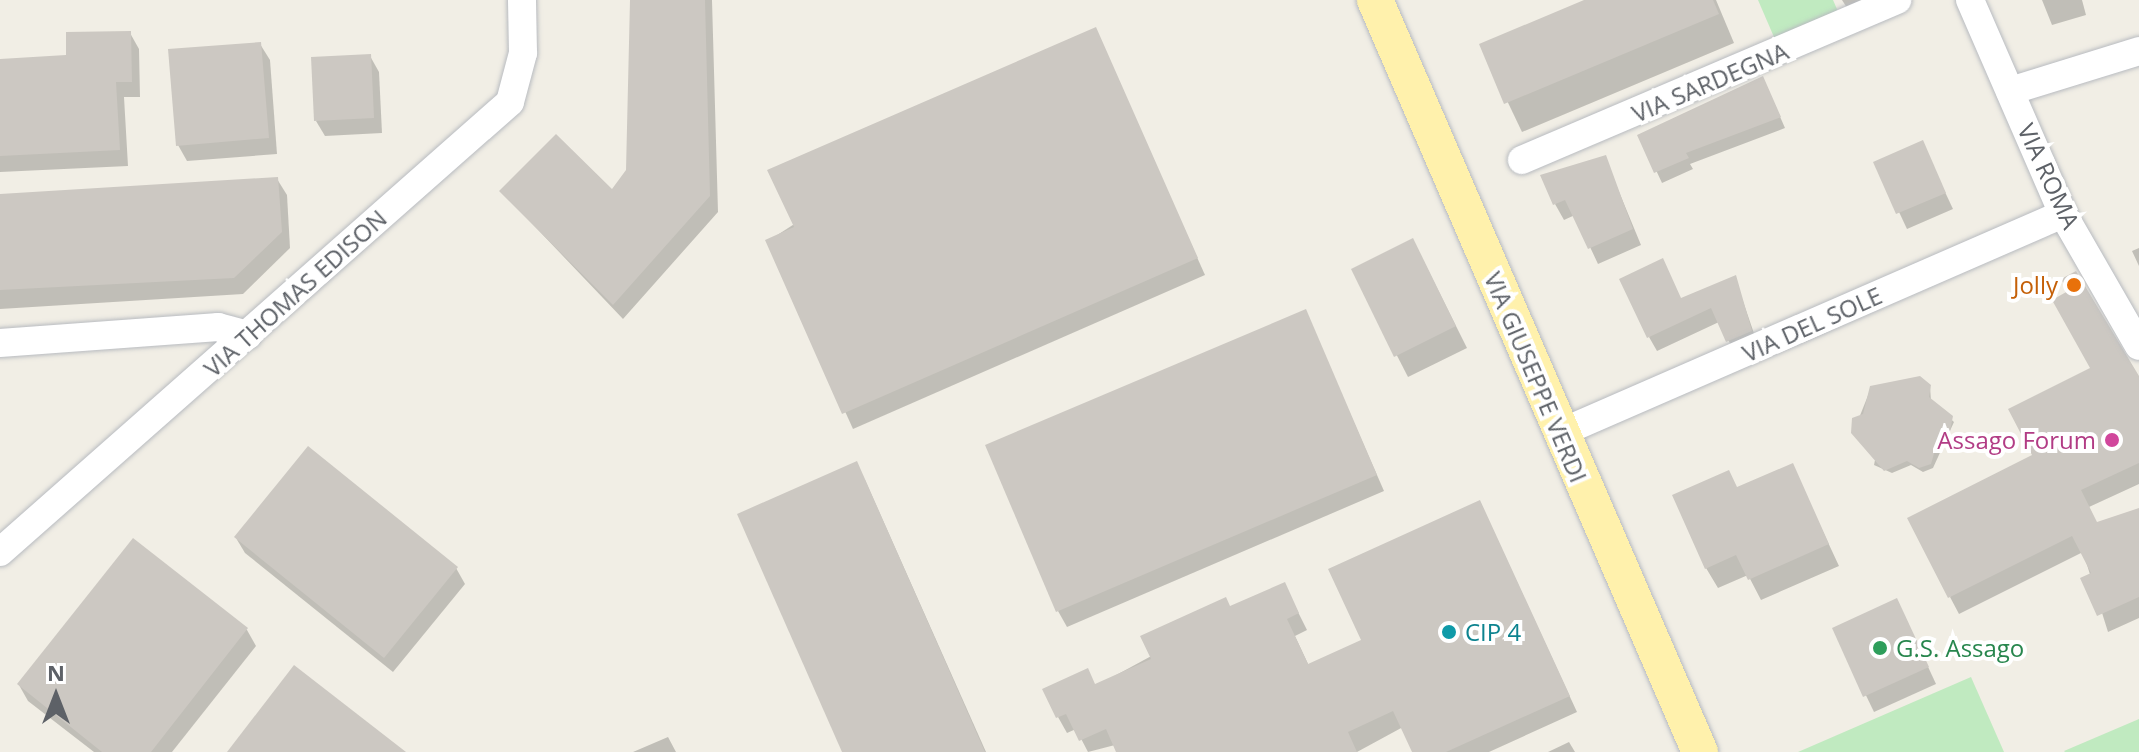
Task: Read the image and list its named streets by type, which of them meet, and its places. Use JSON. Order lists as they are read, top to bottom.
{
  "streets": {
    "main road": ["VIA GIUSEPPE VERDI"],
    "street": [
      "VIA SARDEGNA",
      "VIA ROMA",
      "VIA THOMAS EDISON",
      "VIA DEL SOLE"
    ]
  },
  "crossings": [
    ["VIA ROMA", "VIA DEL SOLE"],
    ["VIA DEL SOLE", "VIA GIUSEPPE VERDI"]
  ],
  "places": [
    "Jolly",
    "Assago Forum",
    "CIP 4",
    "G.S. Assago"
  ],
  "north": "top"
}
